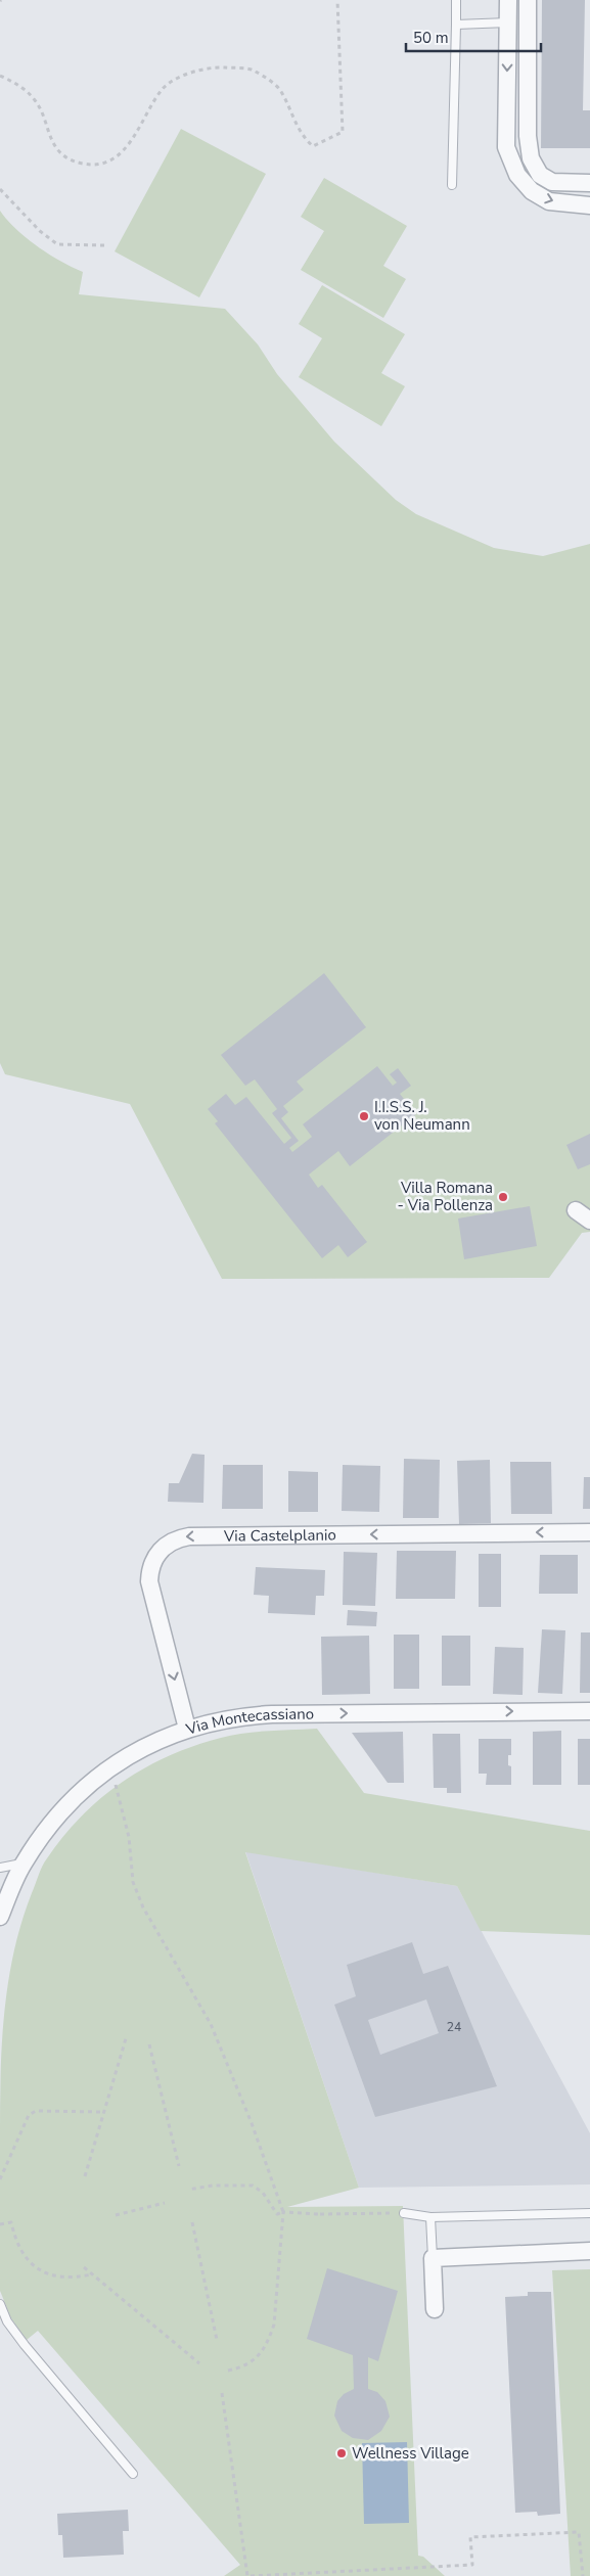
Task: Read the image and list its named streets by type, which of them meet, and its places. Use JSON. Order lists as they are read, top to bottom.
{
  "streets": {
    "street": ["Via Castelplanio", "Via Montecassiano"]
  },
  "crossings": [
    ["Via Castelplanio", "Via Montecassiano"]
  ],
  "one_way": ["Via Montecassiano"],
  "places": ["I.I.S.S. J. von Neumann", "Villa Romana - Via Pollenza", "Wellness Village"],
  "house_numbers": ["24"],
  "scale_bar": "50 m"
}
